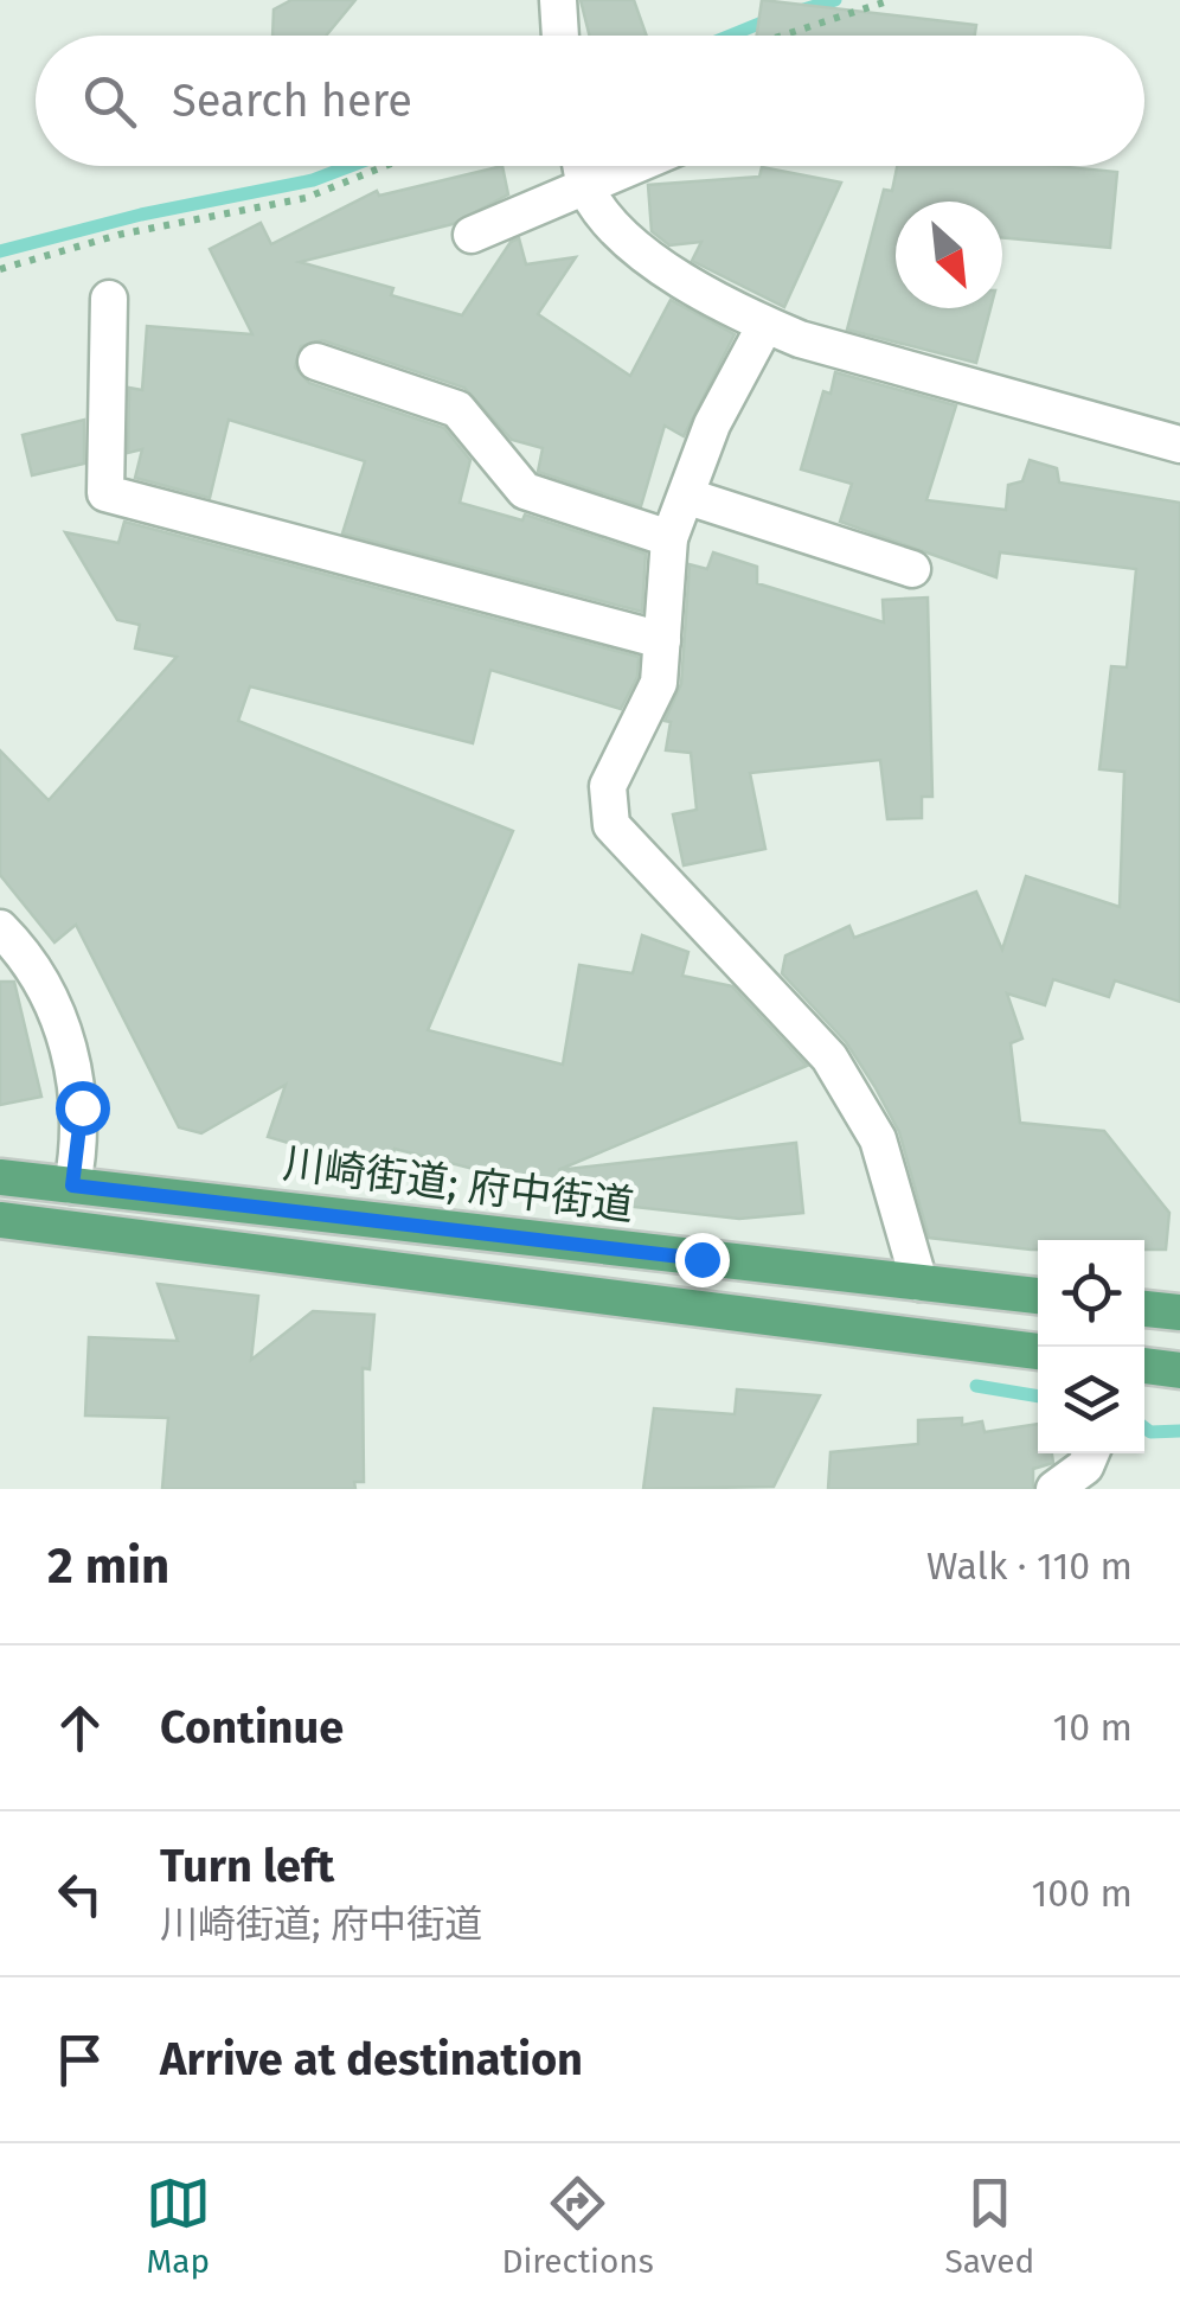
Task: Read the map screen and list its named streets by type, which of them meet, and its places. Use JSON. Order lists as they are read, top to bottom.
{
  "streets": {
    "main road": ["川崎街道; 府中街道"]
  },
  "north": "bottom right",
  "page": {
    "search": "Search here",
    "heading": ["2 min", "Walk · 110 m"],
    "list": [
      ["Continue", "10 m"],
      ["Turn left", "川崎街道; 府中街道", "100 m"],
      "Arrive at destination"
    ],
    "nav": ["Map", "Directions", "Saved"]
  }
}
